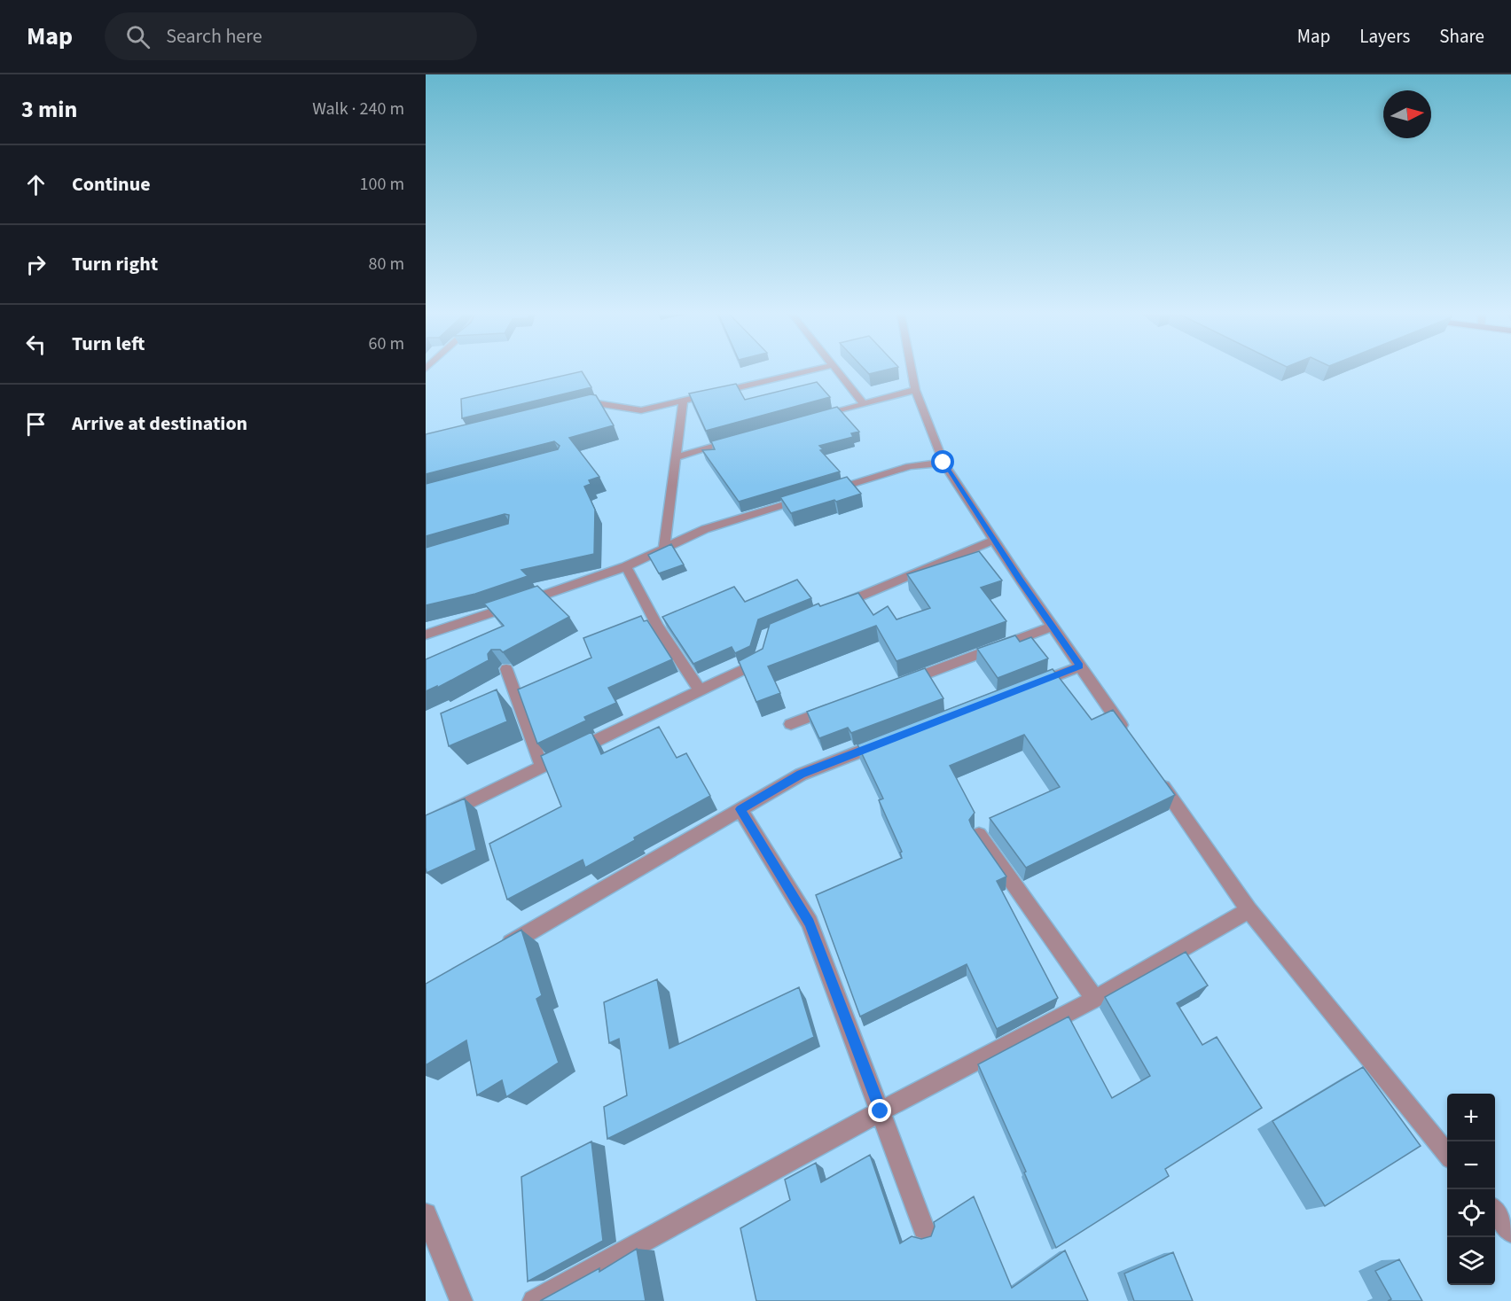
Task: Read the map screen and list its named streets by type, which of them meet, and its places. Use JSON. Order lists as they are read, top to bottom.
{
  "north": "right",
  "page": {
    "header": "Map",
    "search": "Search here",
    "nav": ["Map", "Layers", "Share"],
    "heading": ["3 min", "Walk · 240 m"],
    "list": [
      ["Continue", "100 m"],
      ["Turn right", "80 m"],
      ["Turn left", "60 m"],
      "Arrive at destination"
    ],
    "map_buttons": ["+", "−"]
  }
}
